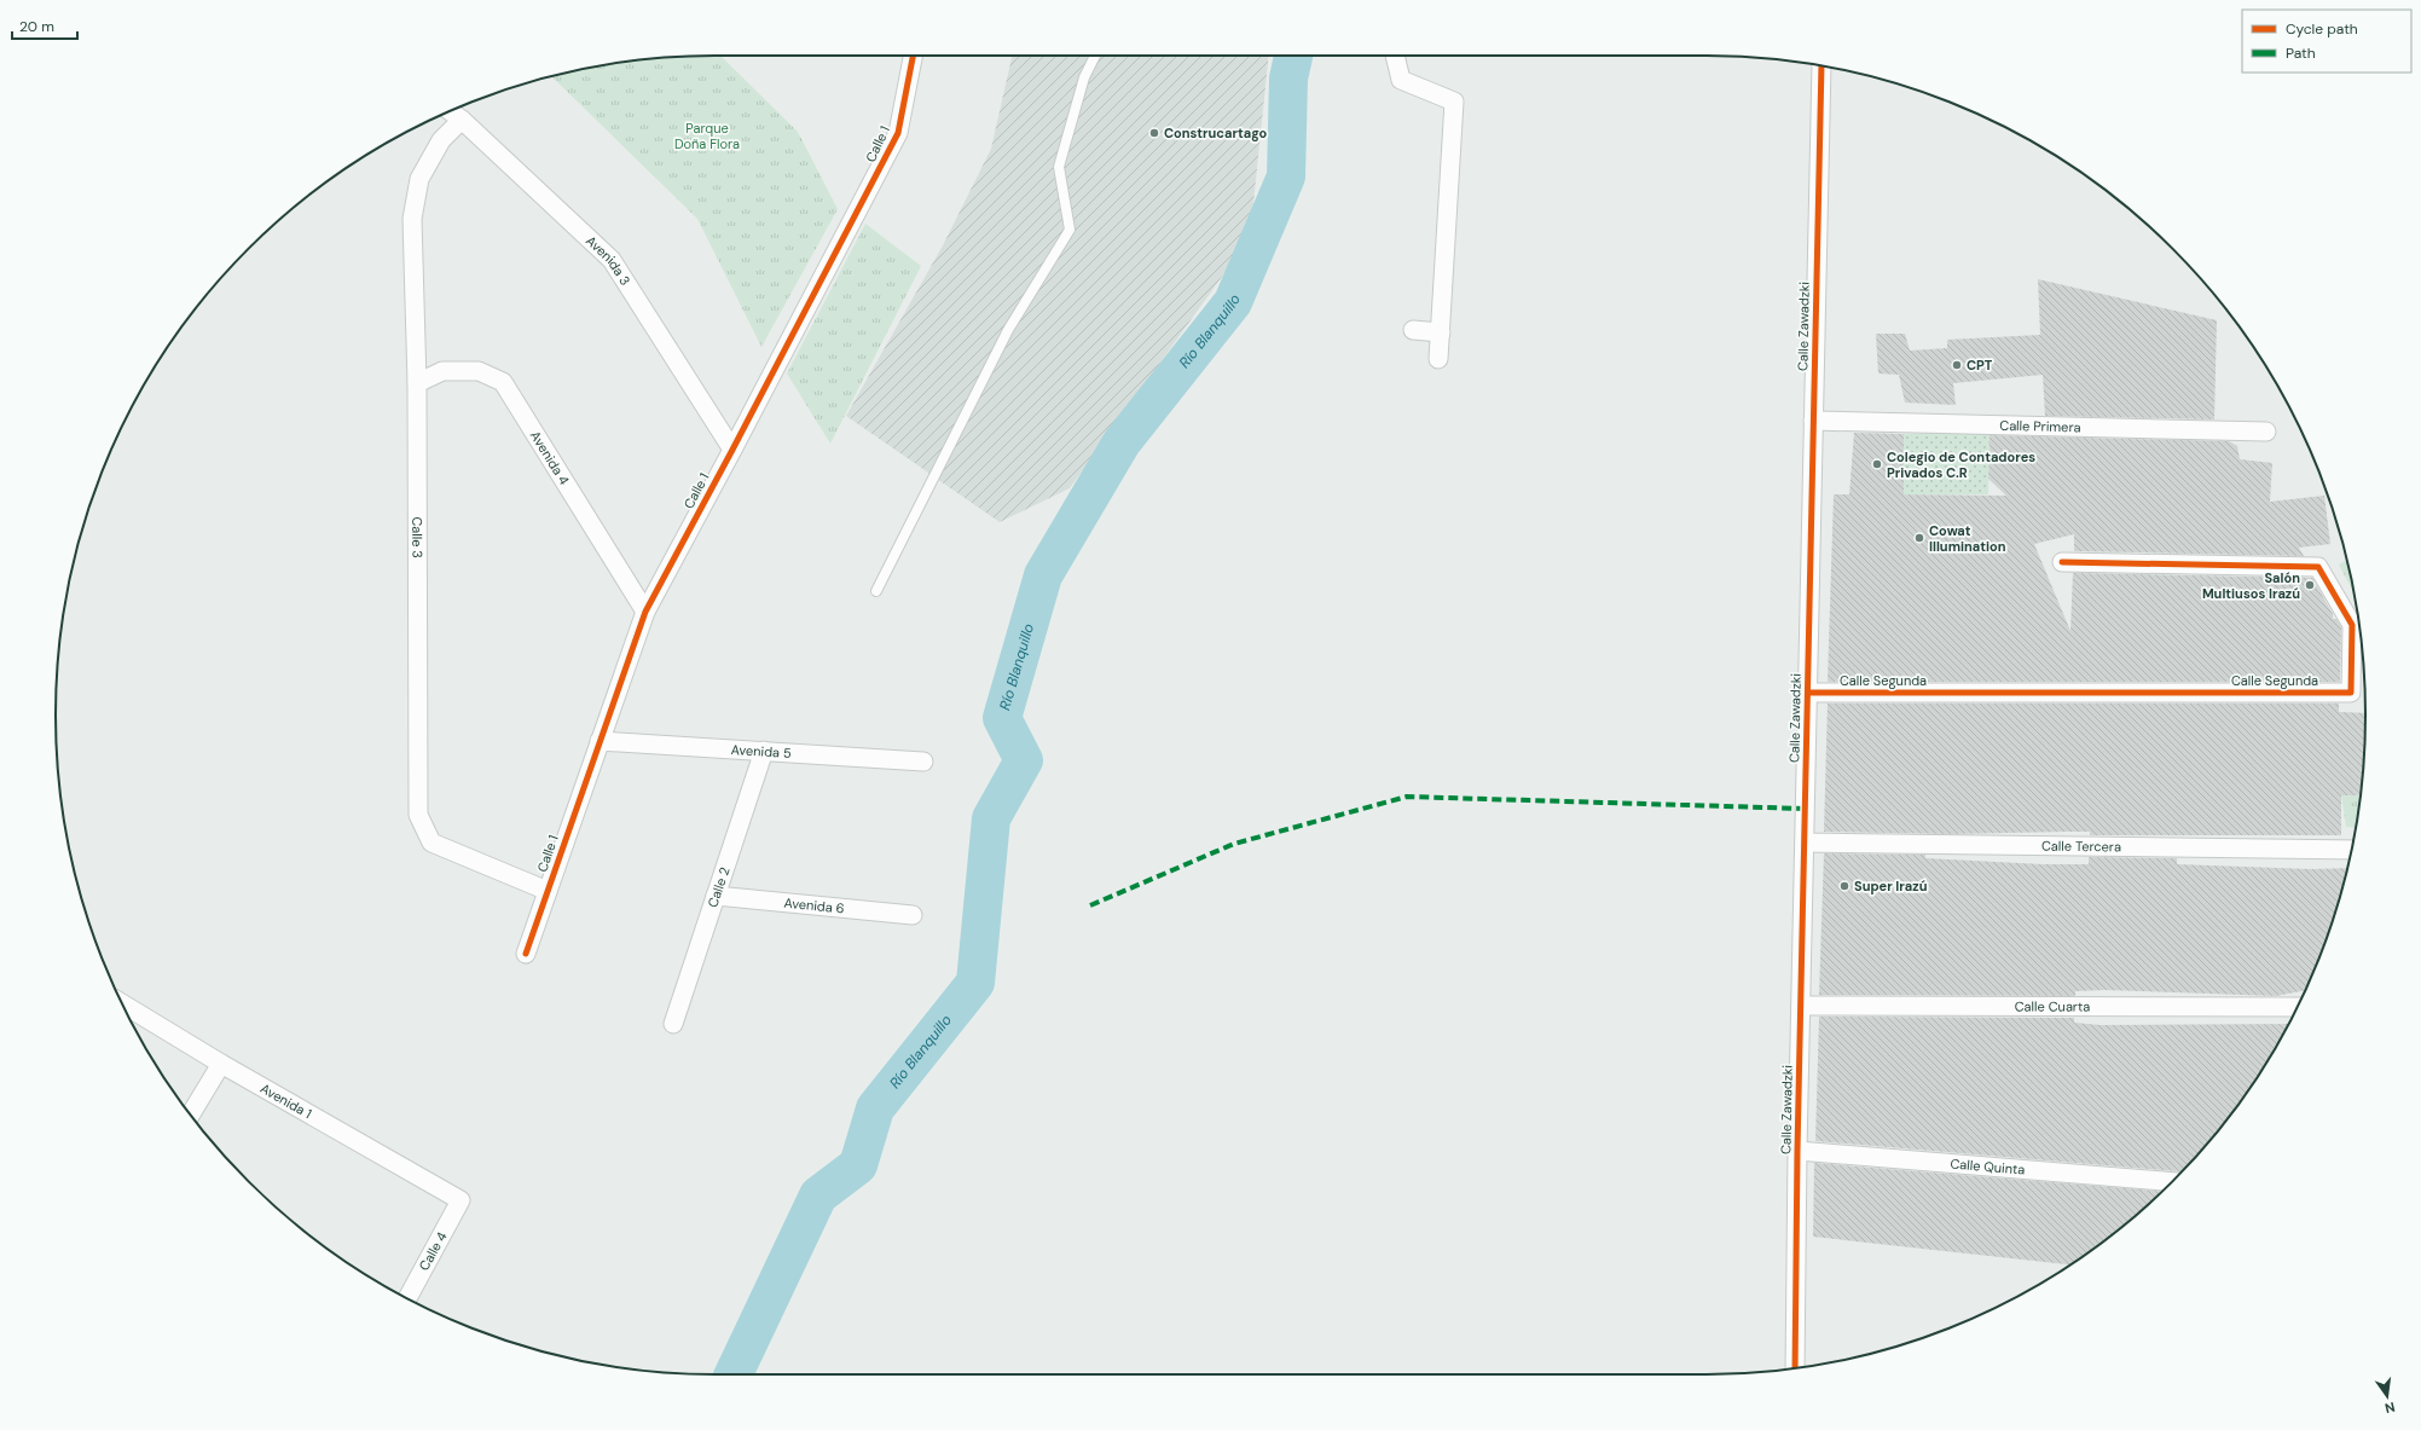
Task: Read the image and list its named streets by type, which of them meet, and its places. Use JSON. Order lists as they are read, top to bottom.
{
  "streets": {
    "street": [
      "Calle 1",
      "Avenida 3",
      "Calle Zawadzki",
      "Calle Primera",
      "Avenida 4",
      "Calle 3",
      "Calle Segunda",
      "Avenida 5",
      "Calle Tercera",
      "Calle 2",
      "Avenida 6",
      "Calle Cuarta",
      "Avenida 1",
      "Calle Quinta",
      "Calle 4"
    ]
  },
  "crossings": [
    ["Calle 1", "Avenida 3"],
    ["Calle 1", "Avenida 4"],
    ["Calle 1", "Calle 3"],
    ["Calle 1", "Avenida 5"],
    ["Avenida 3", "Calle 3"],
    ["Calle Zawadzki", "Calle Primera"],
    ["Calle Zawadzki", "Calle Segunda"],
    ["Calle Zawadzki", "Calle Tercera"],
    ["Calle Zawadzki", "Calle Cuarta"],
    ["Calle Zawadzki", "Calle Quinta"],
    ["Avenida 4", "Calle 3"],
    ["Avenida 5", "Calle 2"],
    ["Calle 2", "Avenida 6"],
    ["Avenida 1", "Calle 4"]
  ],
  "water": ["Río Blanquillo"],
  "parks": ["Parque Doña Flora"],
  "places": [
    "Construcartago",
    "CPT",
    "Colegio de Contadores Privados C.R",
    "Cowat Illumination",
    "Salón Multiusos Irazú",
    "Super Irazú"
  ],
  "legend": ["Cycle path", "Path"],
  "scale_bar": "20 m",
  "north": "bottom"
}
